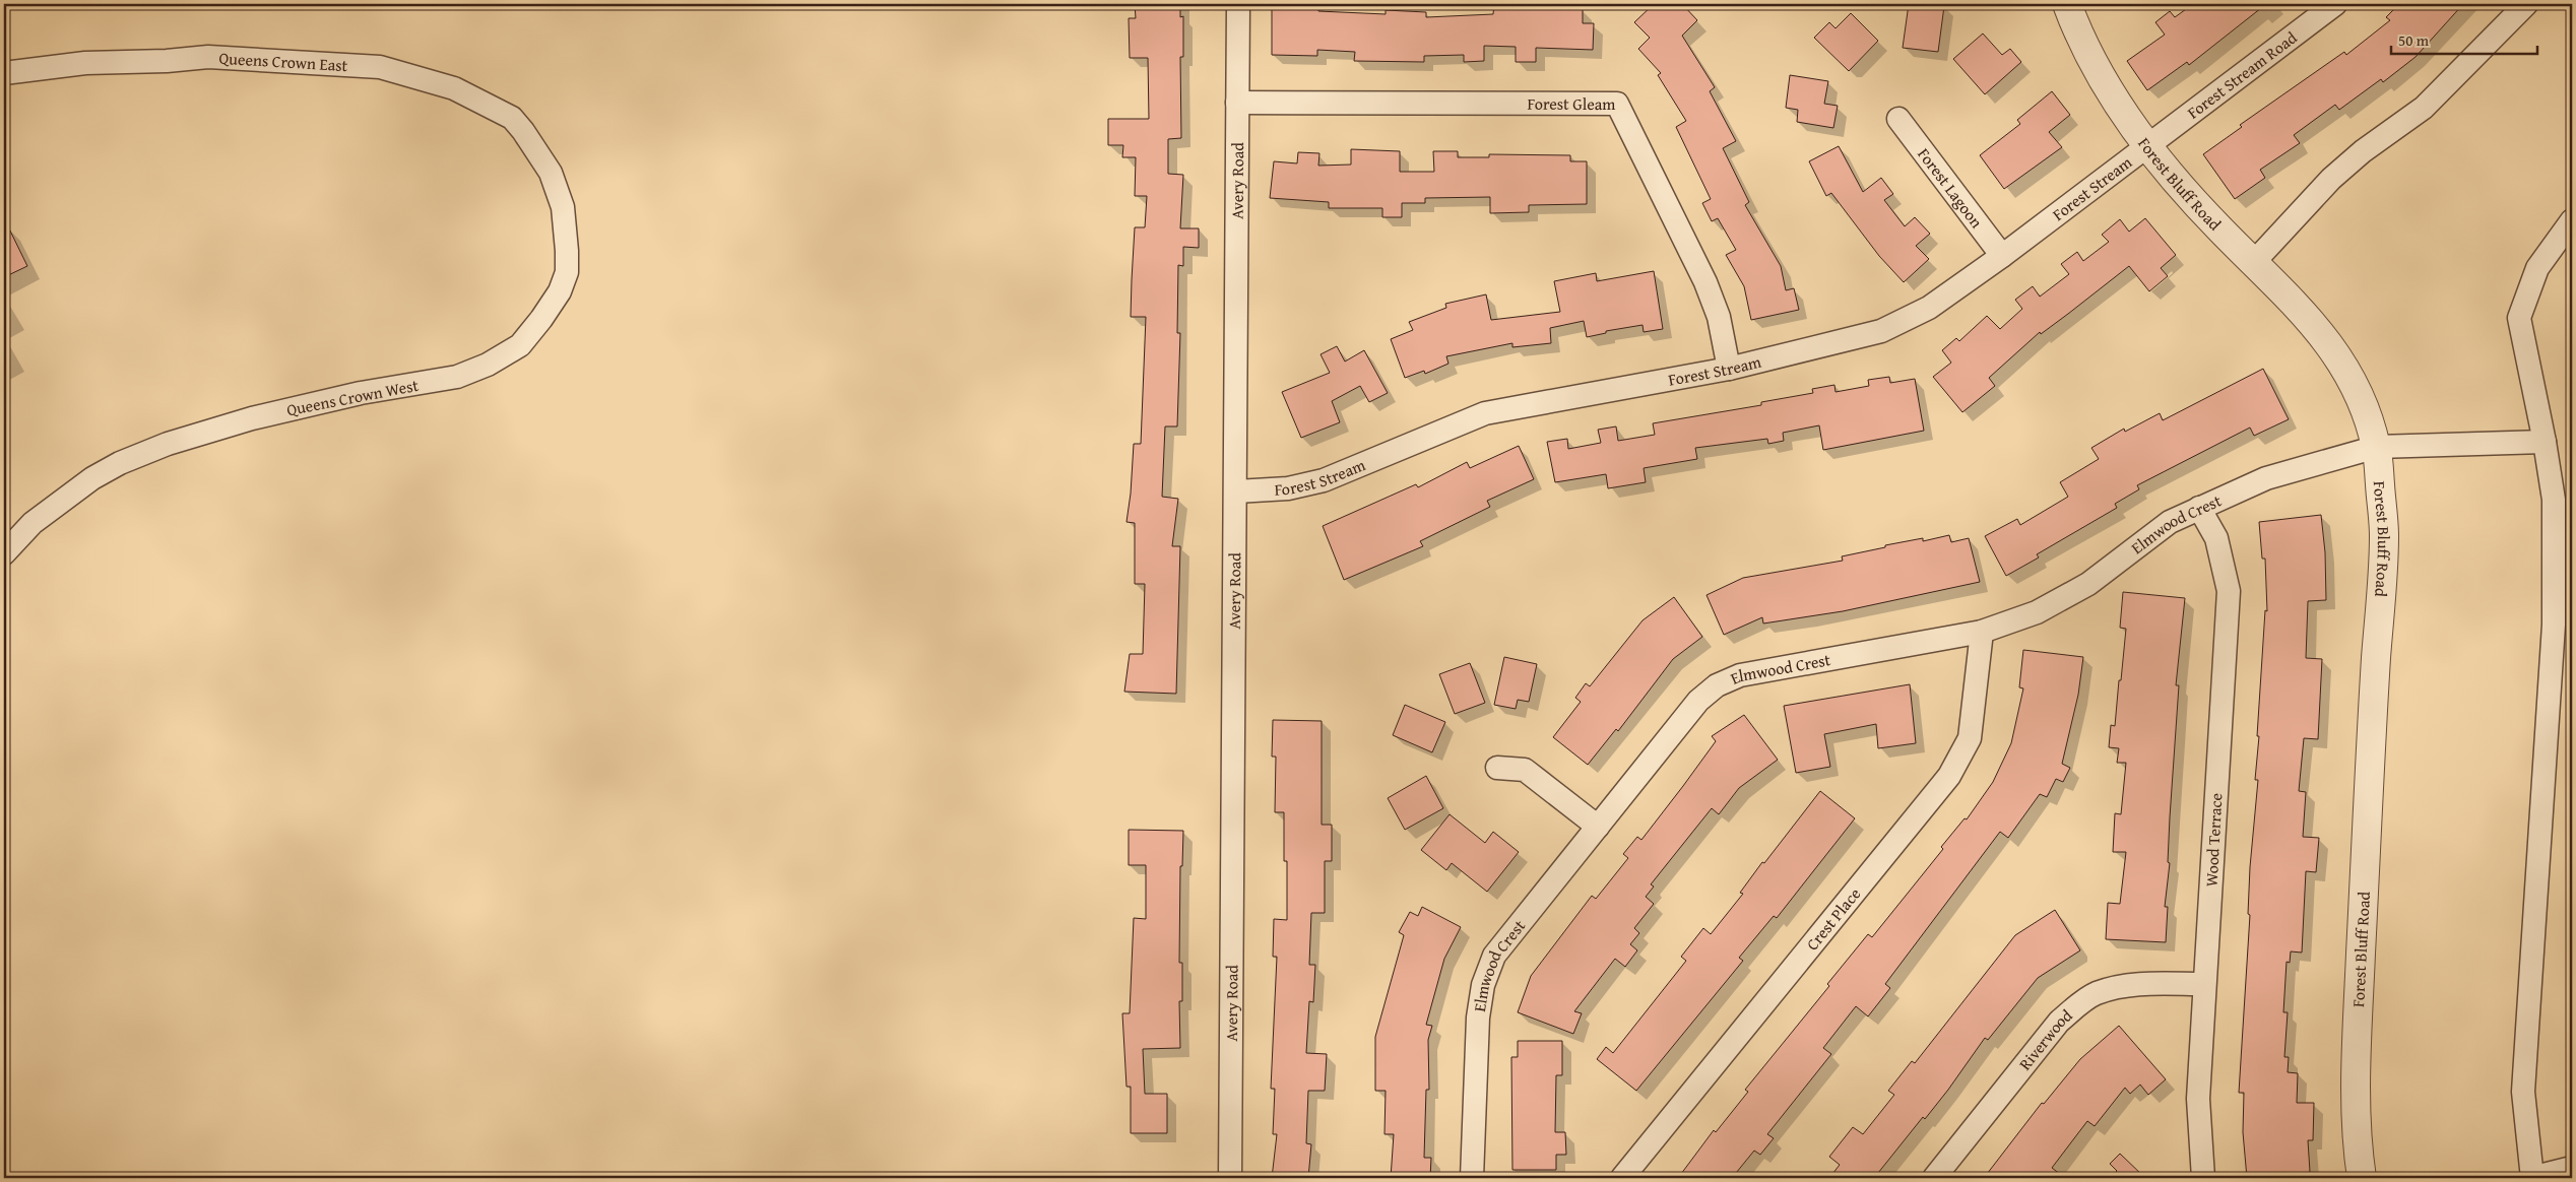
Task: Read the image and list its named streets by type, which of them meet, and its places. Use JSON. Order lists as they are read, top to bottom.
{
  "streets": {
    "street": [
      "Queens Crown East",
      "Forest Stream Road",
      "Forest Gleam",
      "Avery Road",
      "Forest Bluff Road",
      "Forest Lagoon",
      "Forest Stream",
      "Queens Crown West",
      "Elmwood Crest",
      "Wood Terrace",
      "Crest Place",
      "Riverwood"
    ]
  },
  "crossings": [
    ["Queens Crown East", "Queens Crown West"],
    ["Forest Stream Road", "Forest Bluff Road"],
    ["Forest Stream Road", "Forest Stream"],
    ["Forest Gleam", "Avery Road"],
    ["Forest Gleam", "Forest Stream"],
    ["Avery Road", "Forest Stream"],
    ["Forest Bluff Road", "Forest Stream"],
    ["Forest Bluff Road", "Elmwood Crest"],
    ["Forest Lagoon", "Forest Stream"],
    ["Elmwood Crest", "Wood Terrace"],
    ["Elmwood Crest", "Crest Place"],
    ["Wood Terrace", "Riverwood"]
  ],
  "scale_bar": "50 m"
}
